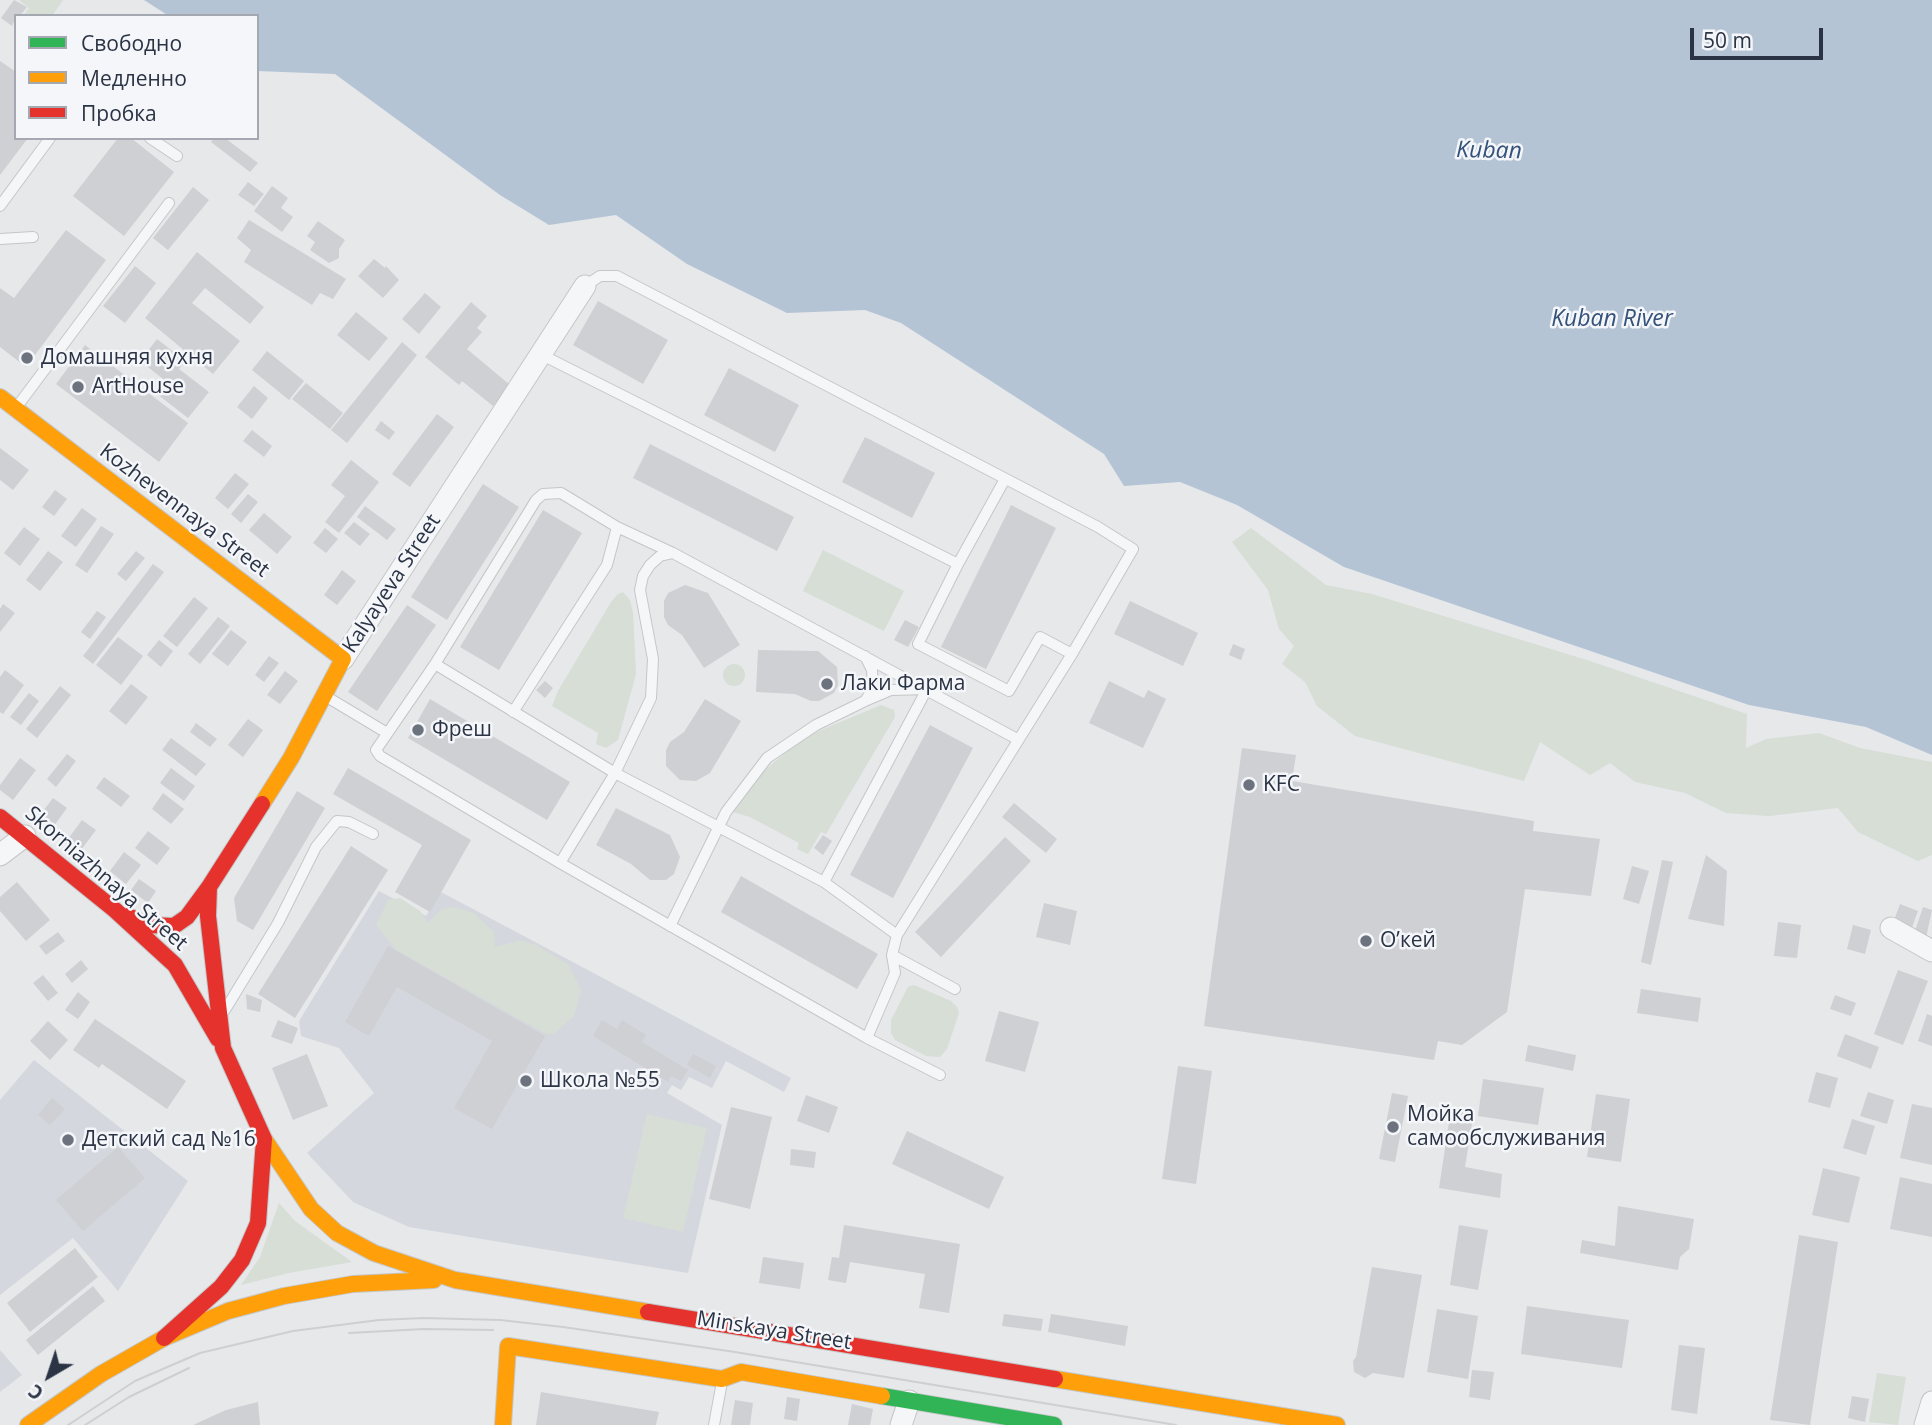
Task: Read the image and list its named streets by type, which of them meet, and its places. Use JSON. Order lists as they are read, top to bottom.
{
  "streets": {
    "main road": [
      "Kozhevennaya Street",
      "Kalyayeva Street",
      "Skorniazhnaya Street",
      "Minskaya Street"
    ]
  },
  "crossings": [
    ["Kozhevennaya Street", "Kalyayeva Street"],
    ["Kalyayeva Street", "Skorniazhnaya Street"]
  ],
  "water": ["Kuban", "Kuban River"],
  "places": [
    "Домашняя кухня",
    "ArtHouse",
    "Лаки Фарма",
    "Фреш",
    "KFC",
    "О’кей",
    "Школа №55",
    "Мойка самообслуживания",
    "Детский сад №16"
  ],
  "legend": ["Свободно", "Медленно", "Пробка"],
  "scale_bar": "50 m",
  "north": "bottom left"
}
